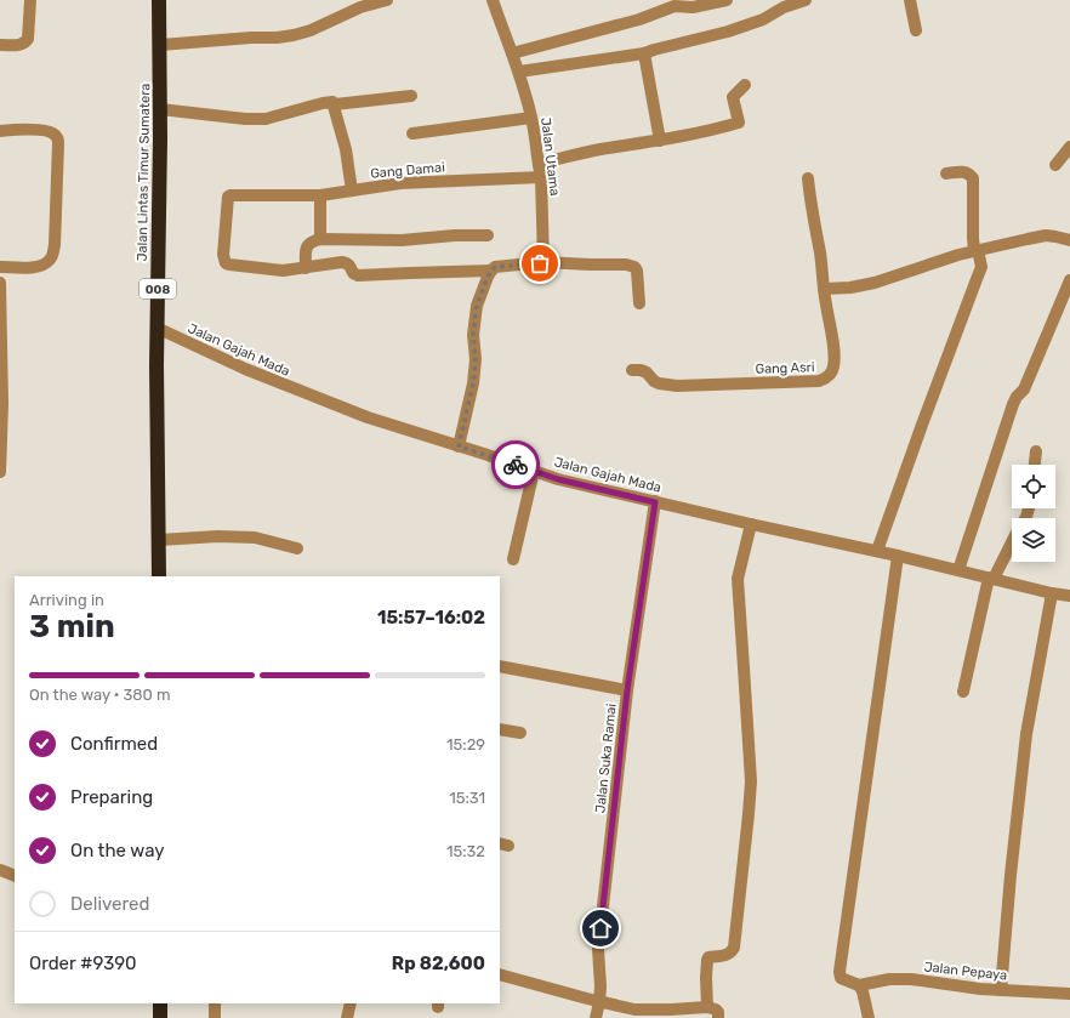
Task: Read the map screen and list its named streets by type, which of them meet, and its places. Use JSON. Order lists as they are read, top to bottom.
{
  "streets": {
    "highway": ["Jalan Lintas Timur Sumatera", "008"],
    "street": [
      "Jalan Utama",
      "Gang Damai",
      "Jalan Gajah Mada",
      "Gang Asri",
      "Jalan Suka Ramai",
      "Jalan Pepaya"
    ]
  },
  "crossings": [
    ["Jalan Utama", "Gang Damai"],
    ["Jalan Lintas Timur Sumatera", "Jalan Gajah Mada"],
    ["Jalan Gajah Mada", "Jalan Suka Ramai"]
  ],
  "page": {
    "heading": ["3 min", "Arriving in", "15:57–16:02"],
    "panel": ["Order #9390", "Rp 82,600"],
    "bar": "On the way · 380 m",
    "list": [
      ["Confirmed", "15:29"],
      ["Preparing", "15:31"],
      ["On the way", "15:32"],
      "Delivered"
    ]
  }
}
